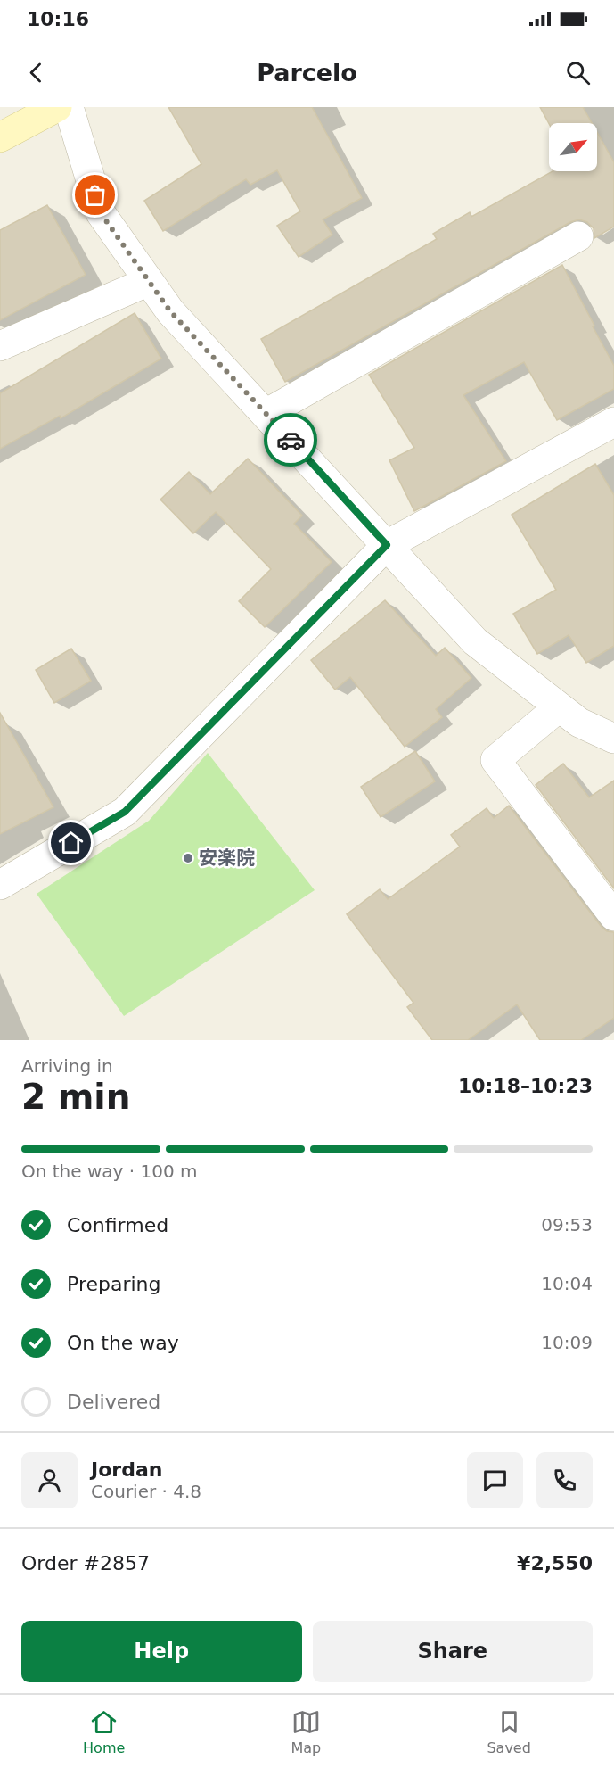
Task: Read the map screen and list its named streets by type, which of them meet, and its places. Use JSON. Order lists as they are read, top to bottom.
{
  "places": ["安楽院"],
  "north": "top right",
  "page": {
    "status": "10:16",
    "header": "Parcelo",
    "heading": ["2 min", "Arriving in", "10:18–10:23"],
    "panel": [
      "Jordan",
      "Courier · 4.8",
      "Order #2857",
      "¥2,550"
    ],
    "bar": "On the way · 100 m",
    "list": [
      ["Confirmed", "09:53"],
      ["Preparing", "10:04"],
      ["On the way", "10:09"],
      "Delivered"
    ],
    "buttons": ["Help", "Share"],
    "tabs": ["Home", "Map", "Saved"]
  }
}
